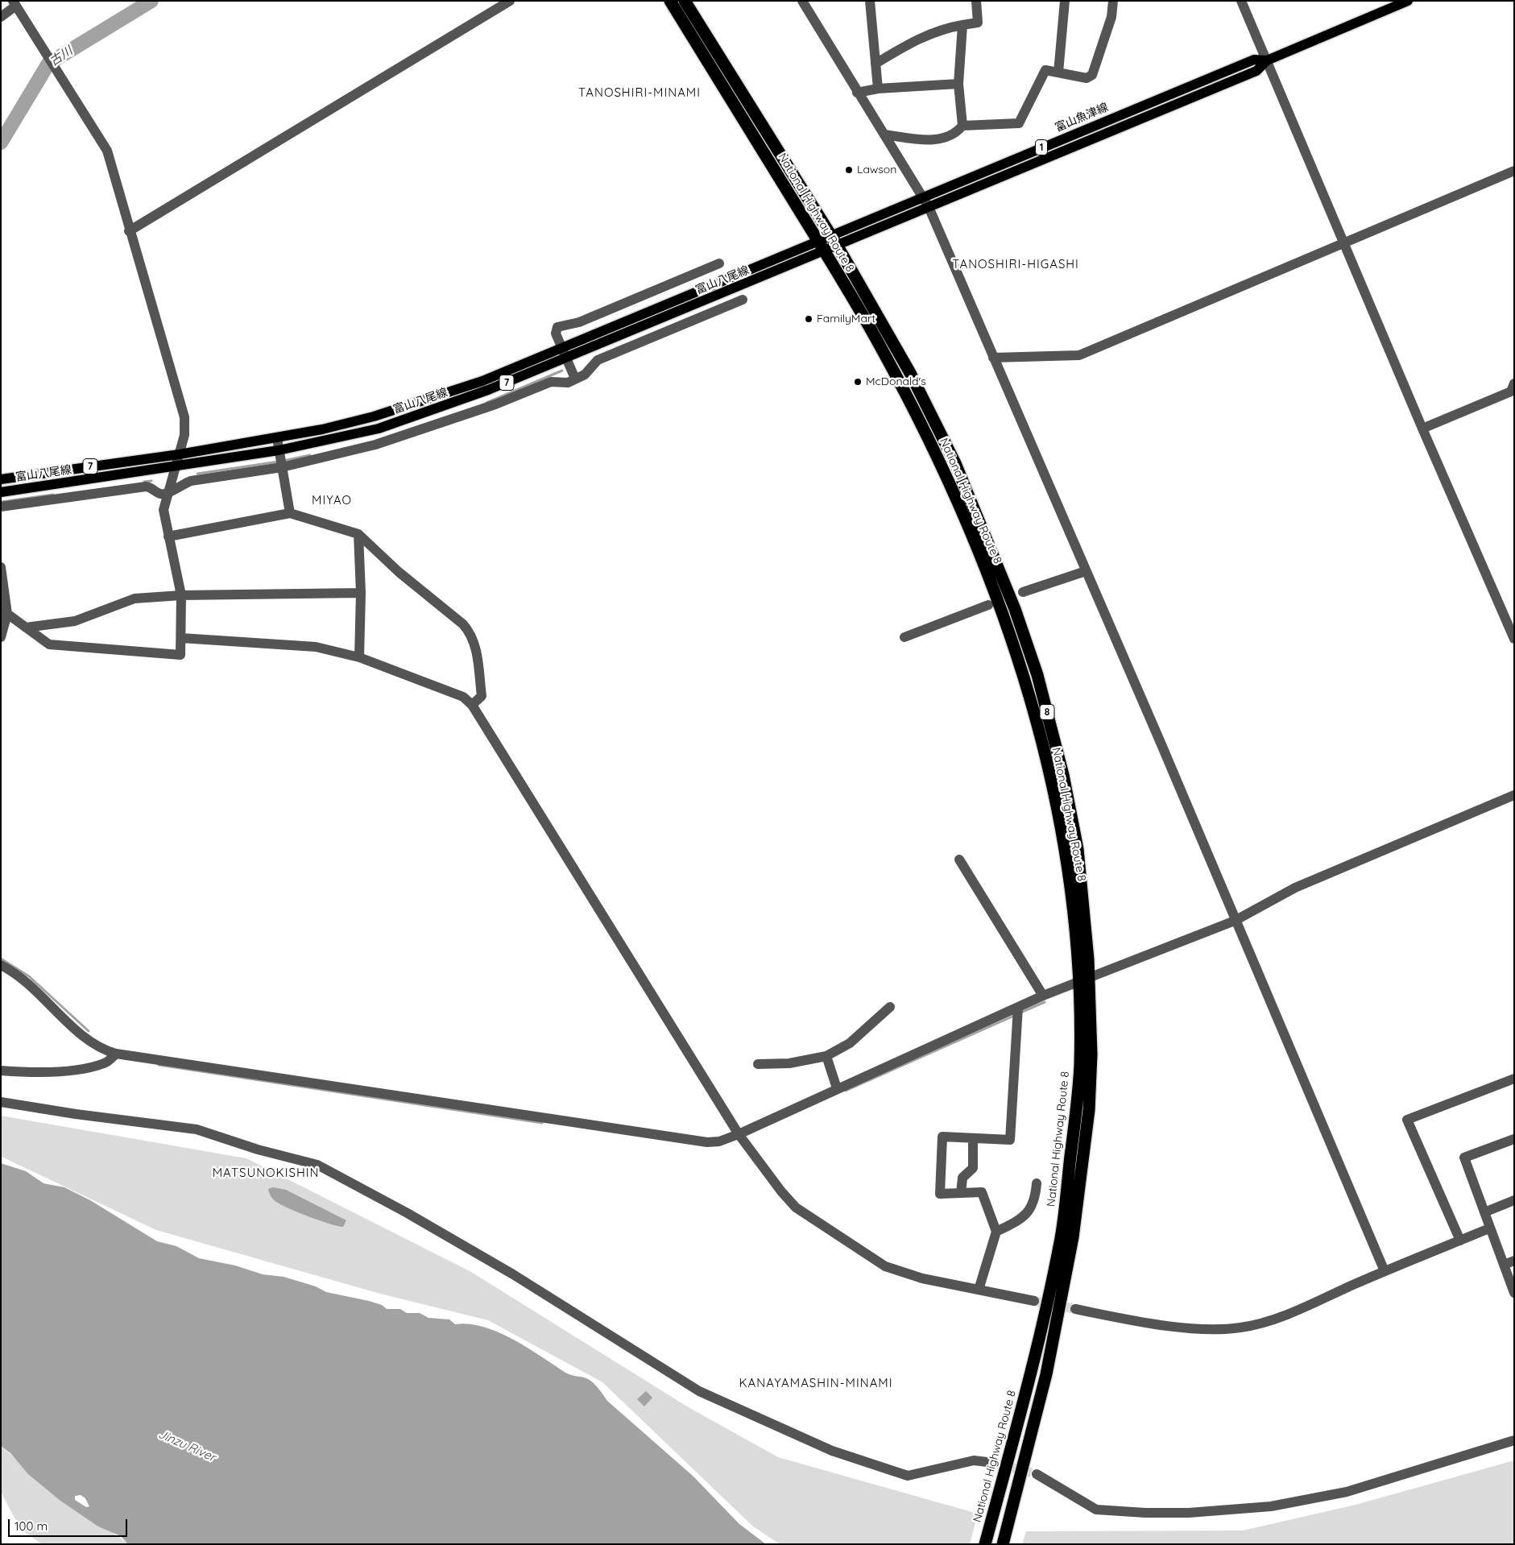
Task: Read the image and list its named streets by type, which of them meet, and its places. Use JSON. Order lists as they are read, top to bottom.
{
  "streets": {
    "highway": ["National Highway Route 8", "8"],
    "main road": [
      "富山魚津線",
      "1",
      "富山八尾線",
      "7"
    ]
  },
  "crossings": [
    ["富山魚津線", "National Highway Route 8"],
    ["富山魚津線", "富山八尾線"],
    ["National Highway Route 8", "富山八尾線"]
  ],
  "districts": [
    "TANOSHIRI-MINAMI",
    "TANOSHIRI-HIGASHI",
    "MIYAO",
    "MATSUNOKISHIN",
    "KANAYAMASHIN-MINAMI"
  ],
  "water": ["古川", "Jinzu River"],
  "places": ["Lawson", "FamilyMart", "McDonald's"],
  "scale_bar": "100 m"
}
